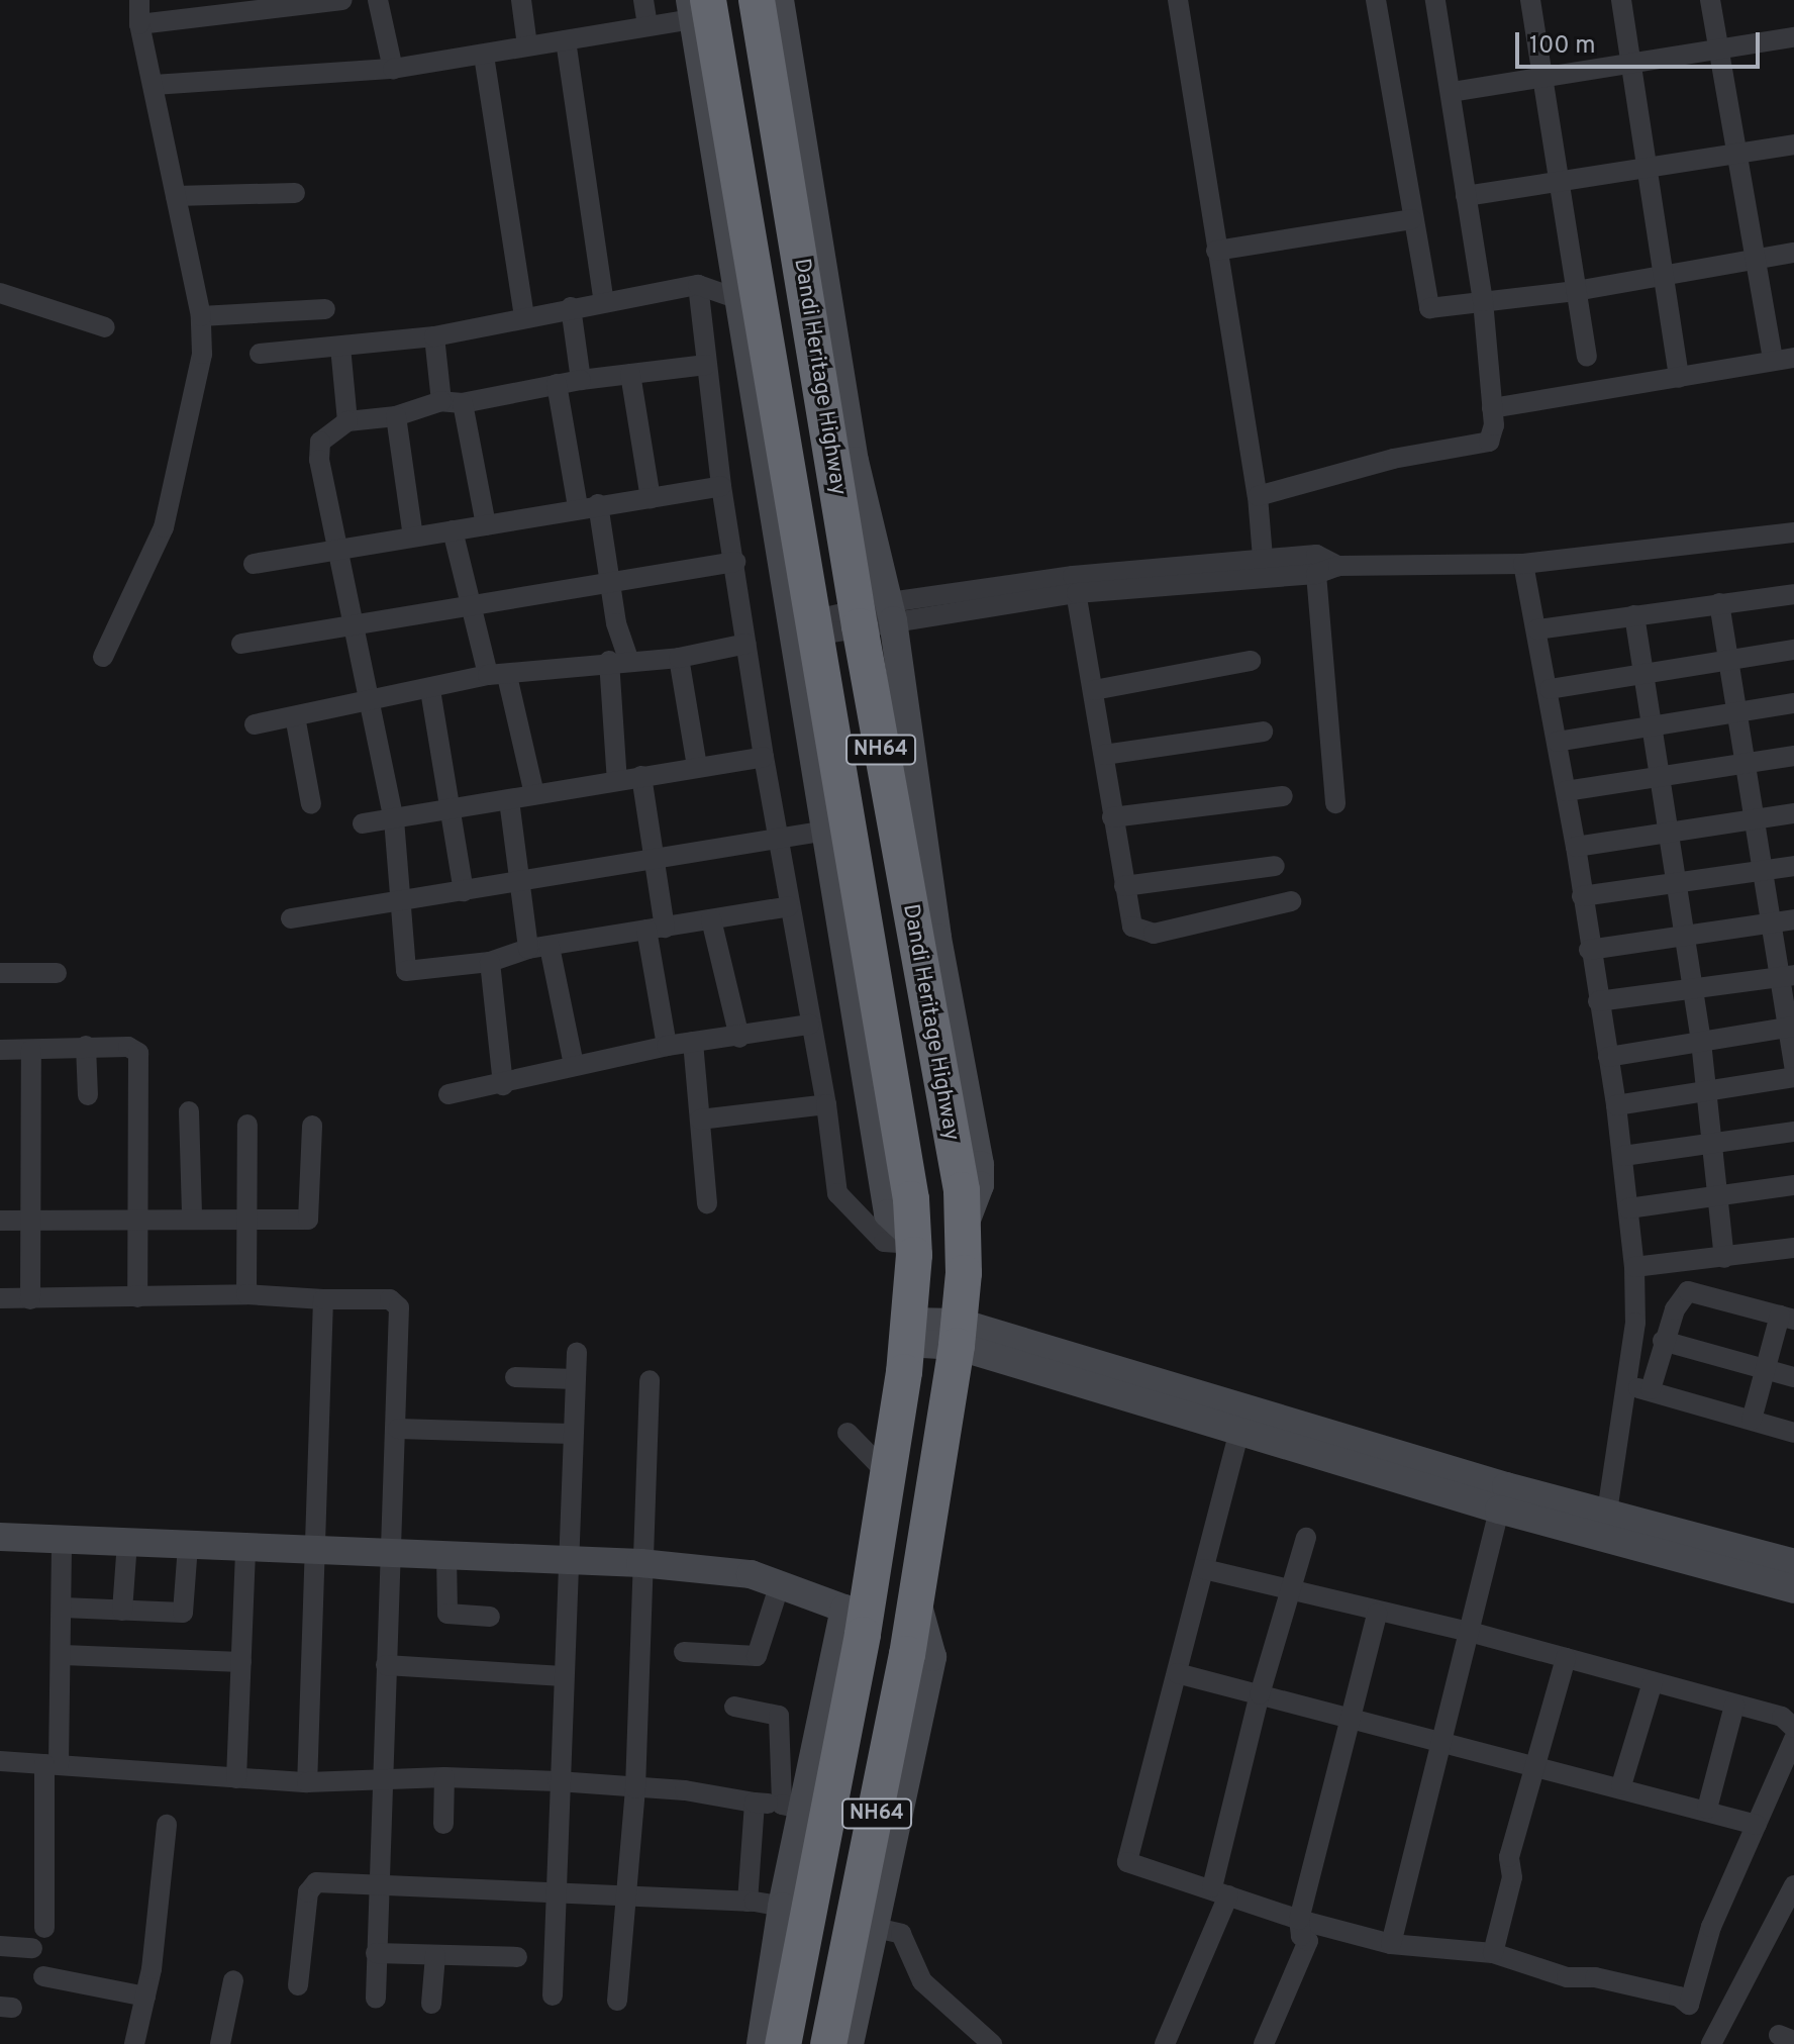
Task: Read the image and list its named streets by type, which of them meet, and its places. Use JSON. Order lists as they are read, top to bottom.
{
  "streets": {
    "highway": ["Dandi Heritage Highway", "NH64"]
  },
  "scale_bar": "100 m"
}
